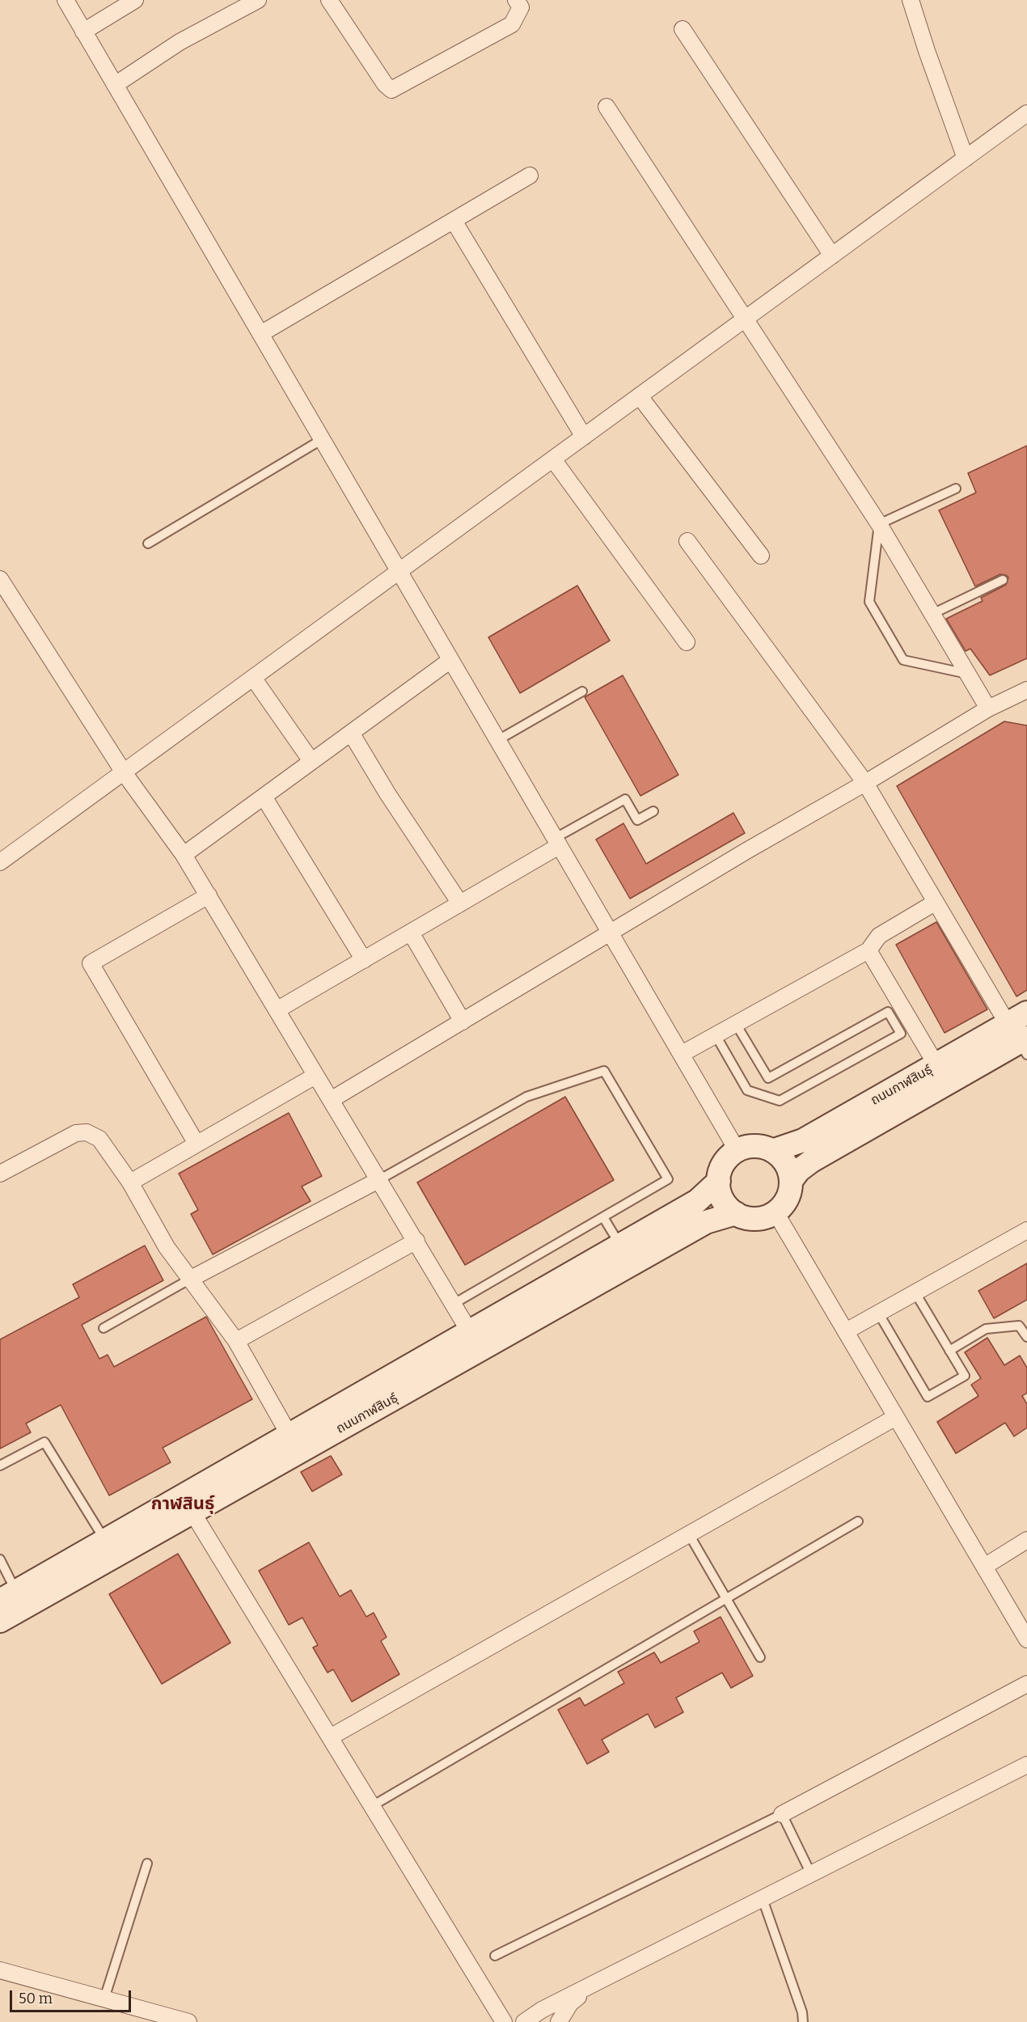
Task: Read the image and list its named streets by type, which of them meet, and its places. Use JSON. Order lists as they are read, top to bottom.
{
  "streets": {
    "main road": ["ถนนกาฬสินธุ์"]
  },
  "districts": ["กาฬสินธุ์"],
  "scale_bar": "50 m"
}
